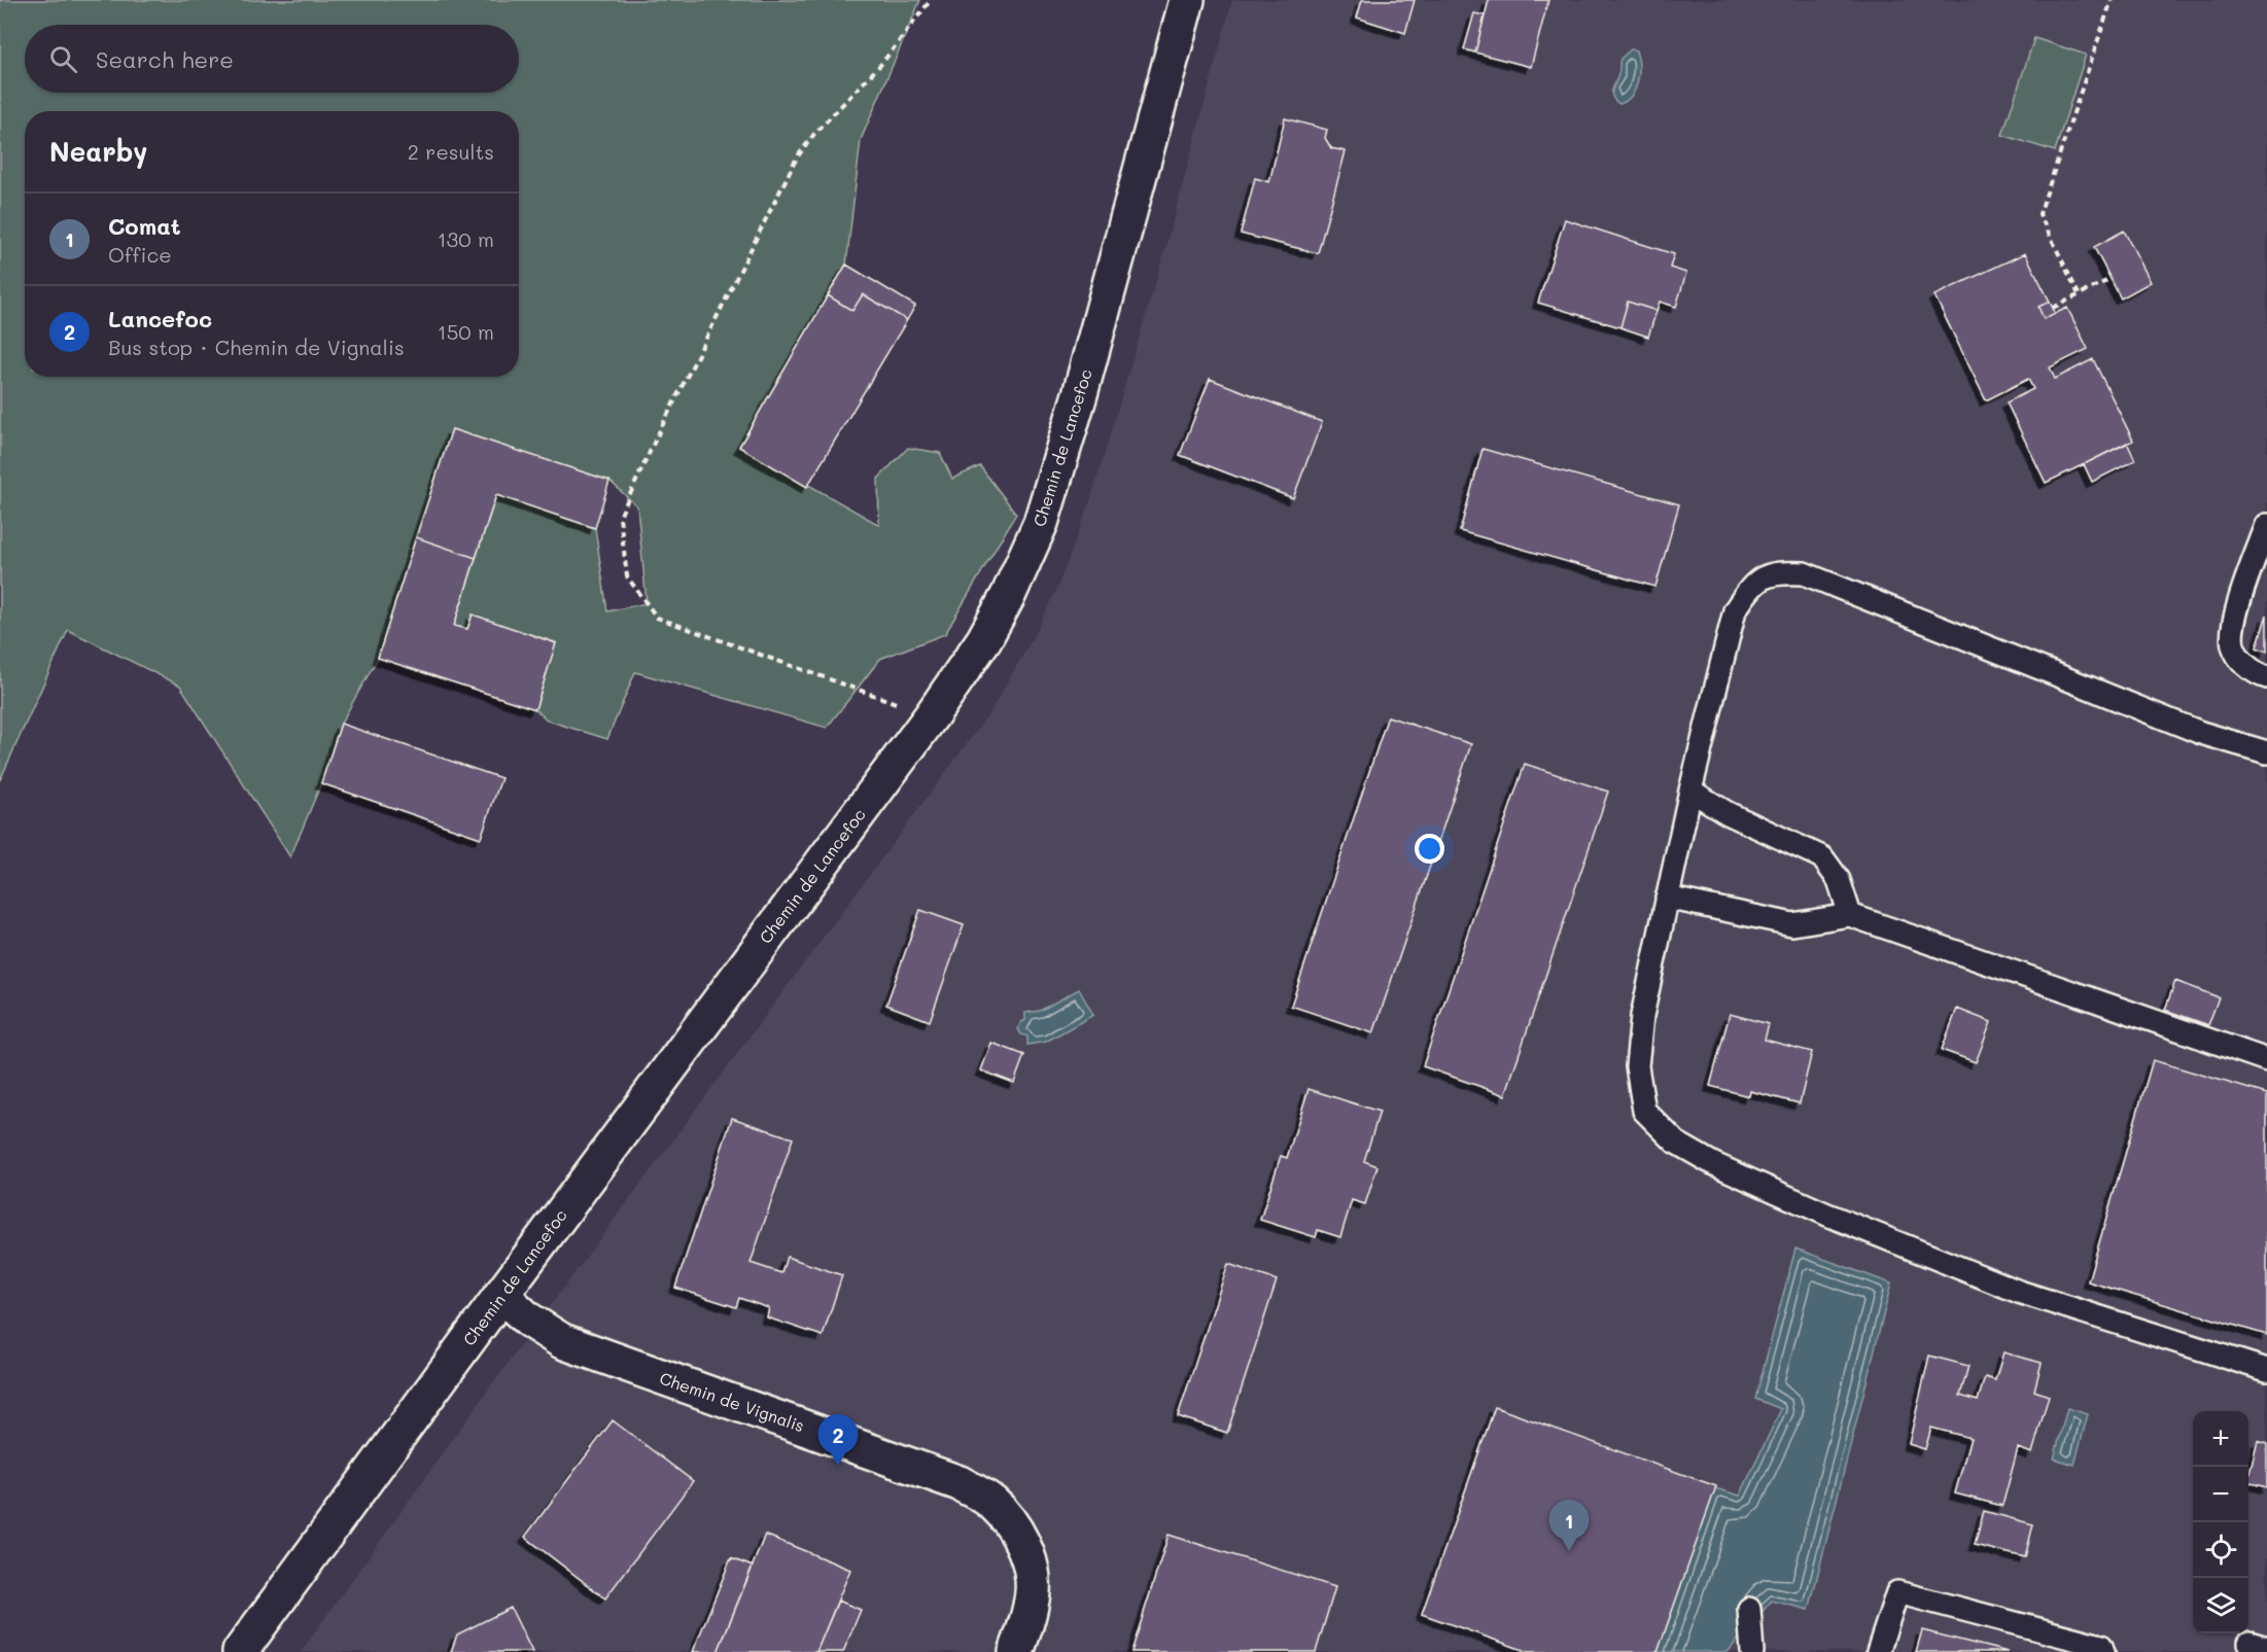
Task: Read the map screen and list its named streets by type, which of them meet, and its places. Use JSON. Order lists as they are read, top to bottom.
{
  "streets": {
    "street": ["Chemin de Lancefoc", "Chemin de Vignalis"]
  },
  "crossings": [
    ["Chemin de Lancefoc", "Chemin de Vignalis"]
  ],
  "page": {
    "search": "Search here",
    "heading": ["Nearby", "2 results"],
    "list": [
      {
        "mark": "1",
        "name": "Comat",
        "note": "Office",
        "value": "130 m"
      },
      {
        "mark": "2",
        "name": "Lancefoc",
        "note": "Bus stop · Chemin de Vignalis",
        "value": "150 m"
      }
    ],
    "map_buttons": ["+", "−"],
    "pins": ["2", "1"]
  }
}
